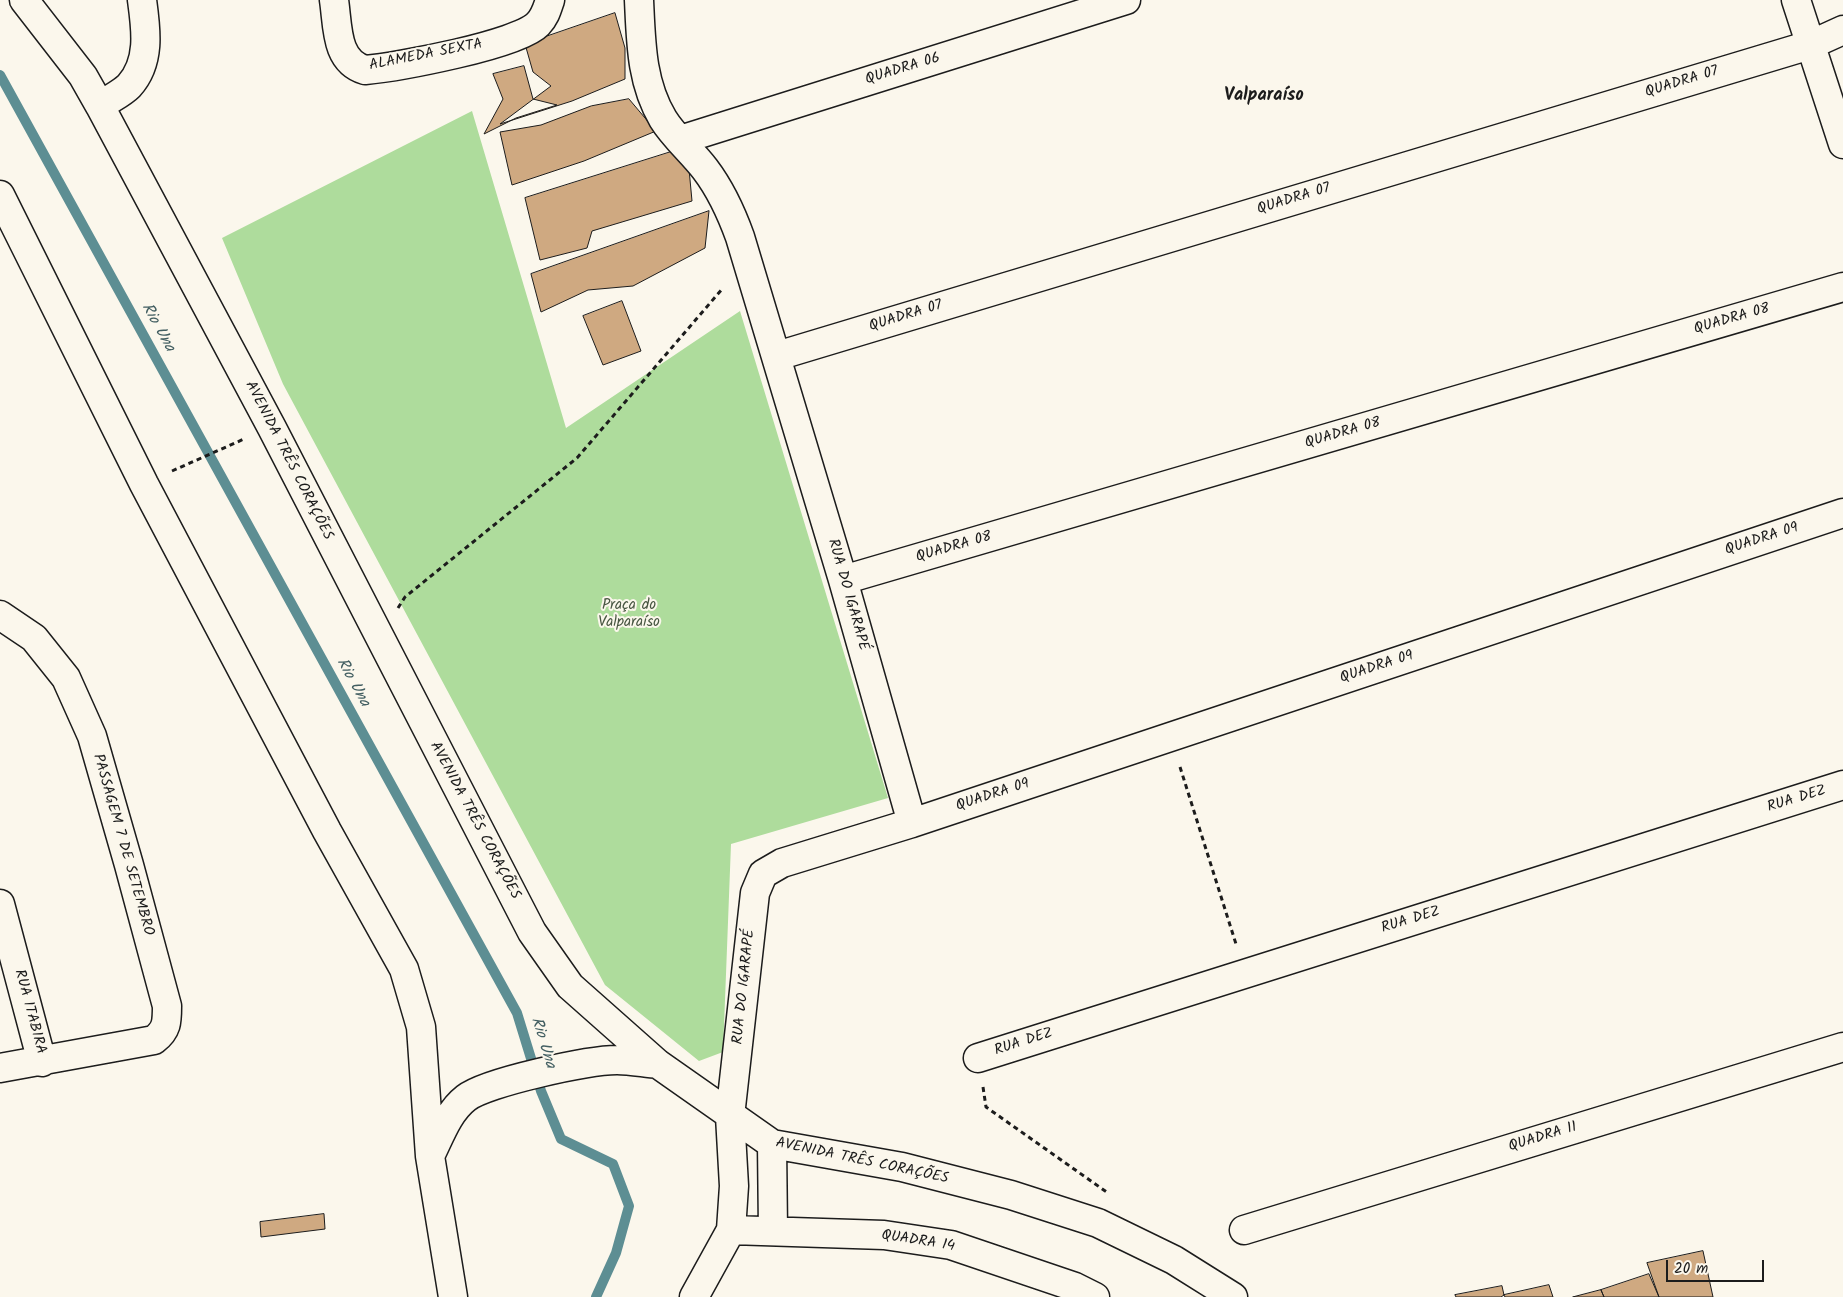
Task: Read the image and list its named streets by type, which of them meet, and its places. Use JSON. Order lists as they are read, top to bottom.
{
  "streets": {
    "street": [
      "ALAMEDA SEXTA",
      "QUADRA 06",
      "QUADRA 07",
      "QUADRA 08",
      "AVENIDA TRÊS CORAÇÕES",
      "QUADRA 09",
      "RUA DO IGARAPÉ",
      "RUA DEZ",
      "PASSAGEM 7 DE SETEMBRO",
      "RUA ITABIRA",
      "QUADRA 11",
      "QUADRA 14"
    ]
  },
  "crossings": [
    ["QUADRA 06", "RUA DO IGARAPÉ"],
    ["QUADRA 07", "RUA DO IGARAPÉ"],
    ["QUADRA 08", "RUA DO IGARAPÉ"],
    ["AVENIDA TRÊS CORAÇÕES", "RUA DO IGARAPÉ"],
    ["QUADRA 09", "RUA DO IGARAPÉ"],
    ["RUA DO IGARAPÉ", "QUADRA 14"],
    ["PASSAGEM 7 DE SETEMBRO", "RUA ITABIRA"]
  ],
  "districts": ["Valparaíso"],
  "water": ["Rio Una"],
  "parks": ["Praça do Valparaíso"],
  "scale_bar": "20 m"
}
